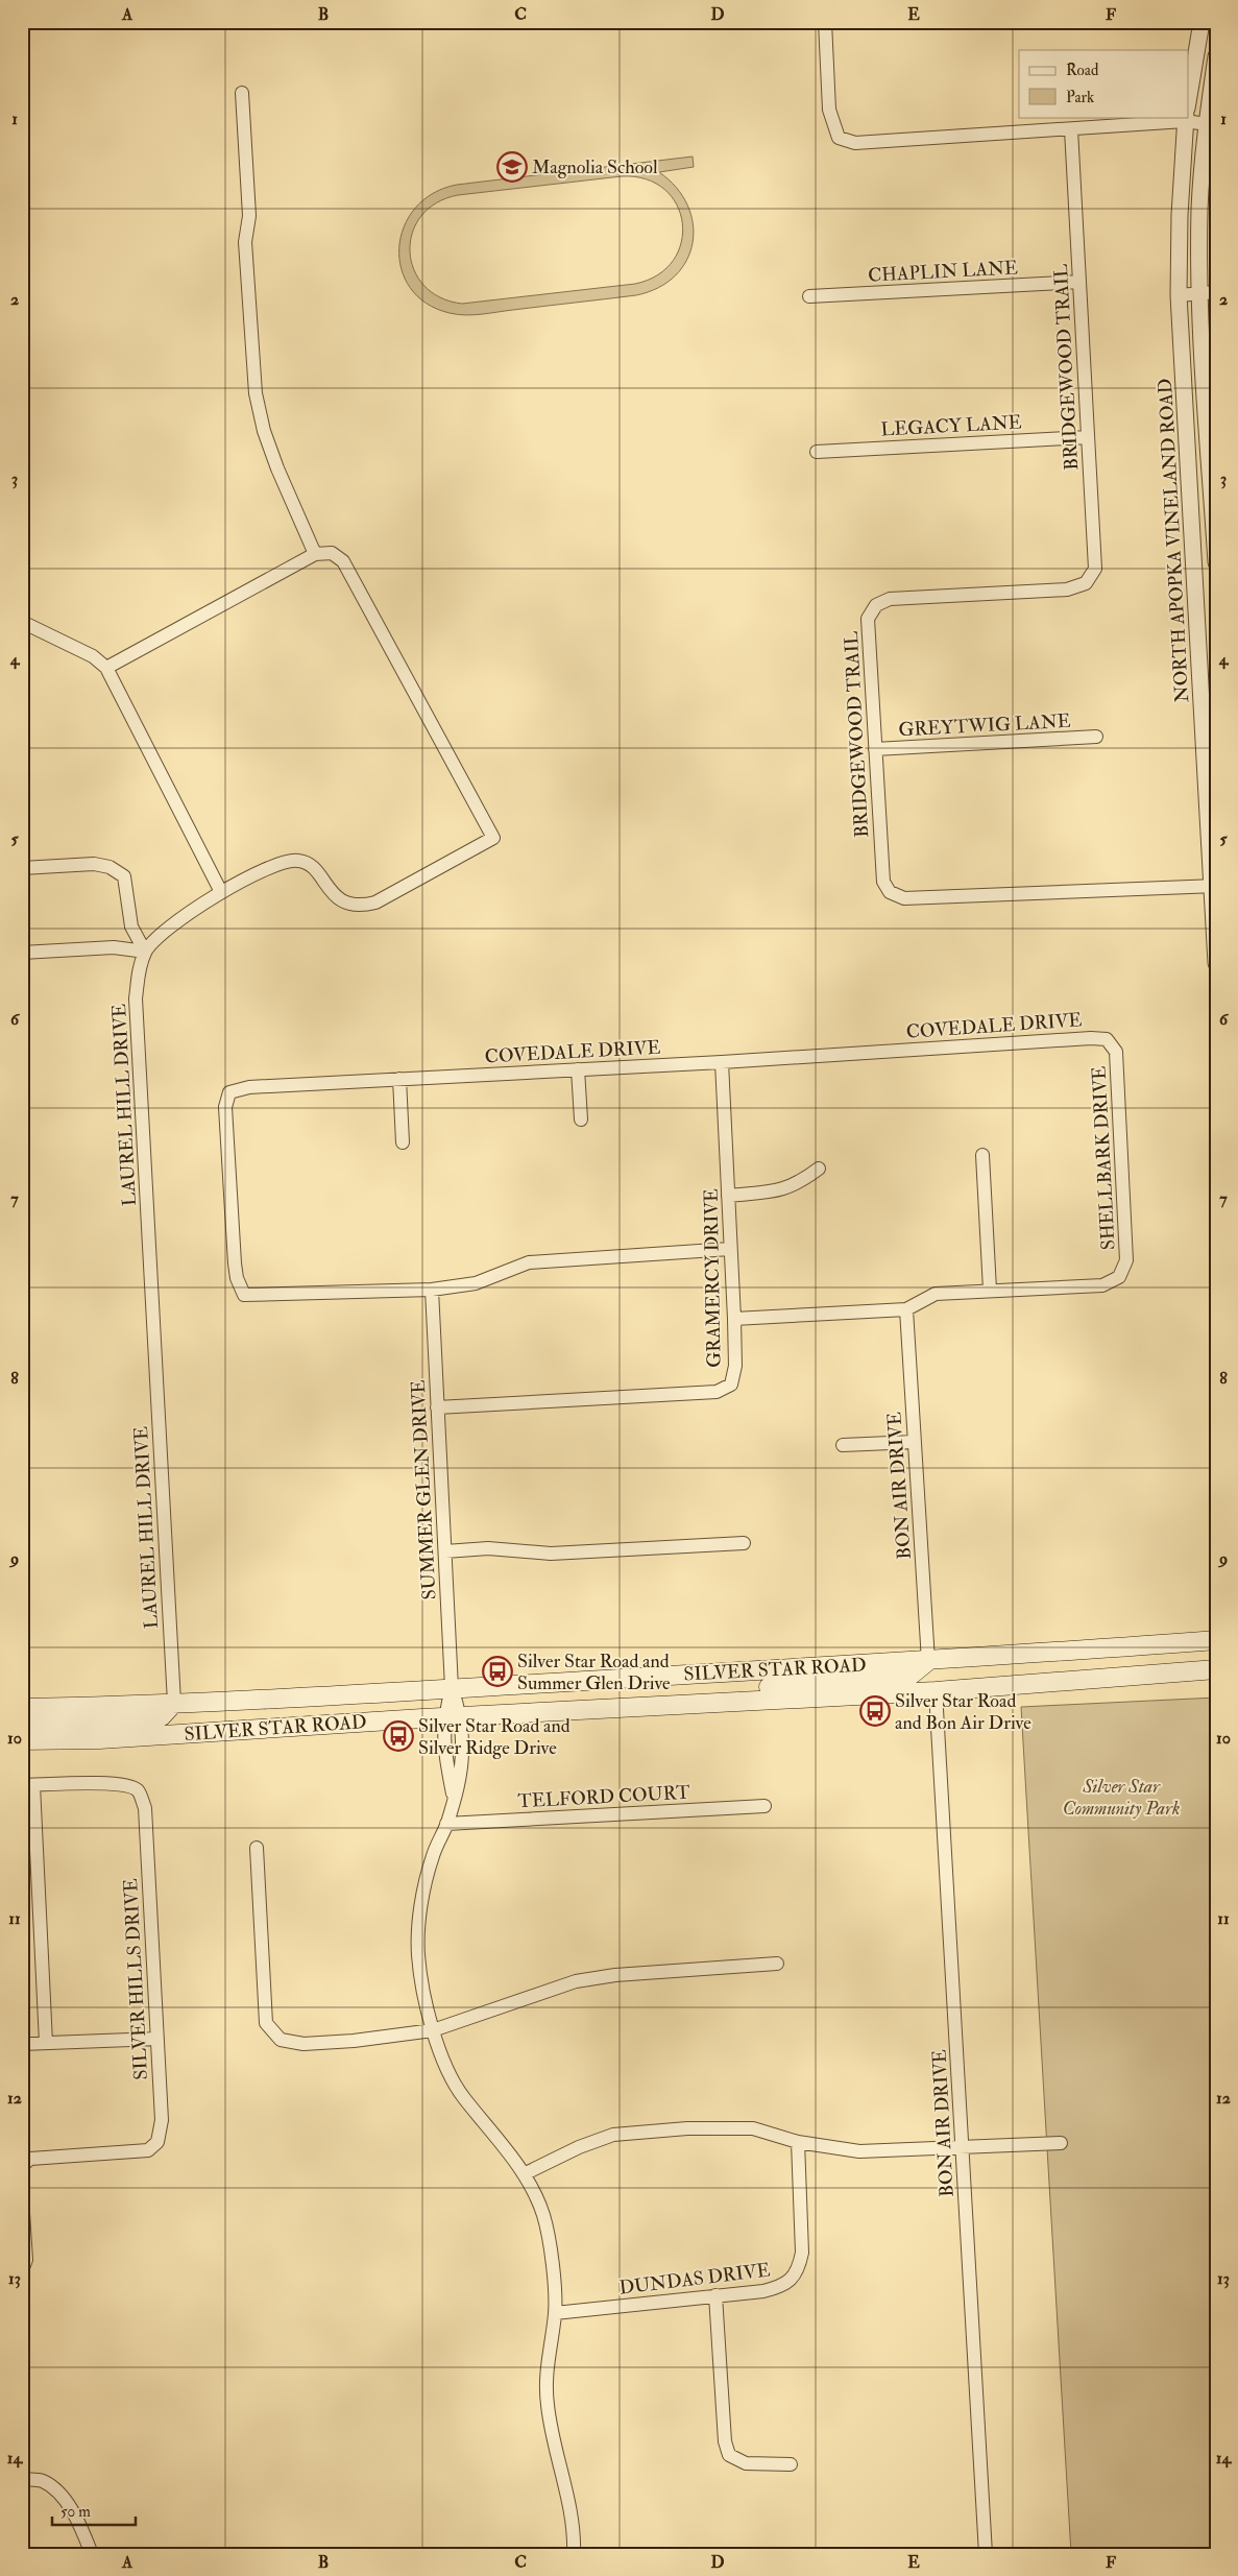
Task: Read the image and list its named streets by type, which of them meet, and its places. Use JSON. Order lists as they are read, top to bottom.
{
  "streets": {
    "main road": ["SILVER STAR ROAD"],
    "street": [
      "CHAPLIN LANE",
      "BRIDGEWOOD TRAIL",
      "LEGACY LANE",
      "NORTH APOPKA VINELAND ROAD",
      "GREYTWIG LANE",
      "COVEDALE DRIVE",
      "LAUREL HILL DRIVE",
      "SHELLBARK DRIVE",
      "GRAMERCY DRIVE",
      "BON AIR DRIVE",
      "SUMMER GLEN DRIVE",
      "TELFORD COURT",
      "SILVER HILLS DRIVE",
      "DUNDAS DRIVE"
    ]
  },
  "crossings": [
    ["CHAPLIN LANE", "BRIDGEWOOD TRAIL"],
    ["BRIDGEWOOD TRAIL", "LEGACY LANE"],
    ["BRIDGEWOOD TRAIL", "NORTH APOPKA VINELAND ROAD"],
    ["BRIDGEWOOD TRAIL", "GREYTWIG LANE"],
    ["COVEDALE DRIVE", "SHELLBARK DRIVE"],
    ["COVEDALE DRIVE", "GRAMERCY DRIVE"],
    ["COVEDALE DRIVE", "SUMMER GLEN DRIVE"],
    ["LAUREL HILL DRIVE", "SILVER STAR ROAD"],
    ["SHELLBARK DRIVE", "GRAMERCY DRIVE"],
    ["SHELLBARK DRIVE", "BON AIR DRIVE"],
    ["GRAMERCY DRIVE", "SUMMER GLEN DRIVE"],
    ["BON AIR DRIVE", "SILVER STAR ROAD"],
    ["SUMMER GLEN DRIVE", "SILVER STAR ROAD"]
  ],
  "parks": ["Silver Star Community Park"],
  "places": {
    "school or university": ["Magnolia School"],
    "bus stop": ["Silver Star Road and Summer Glen Drive", "Silver Star Road and Bon Air Drive", "Silver Star Road and Silver Ridge Drive"]
  },
  "legend": ["Road", "Park"],
  "scale_bar": "50 m",
  "grid": {
    "columns": [
      "A",
      "B",
      "C",
      "D",
      "E",
      "F"
    ],
    "rows": [
      "1",
      "2",
      "3",
      "4",
      "5",
      "6",
      "7",
      "8",
      "9",
      "10",
      "11",
      "12",
      "13",
      "14"
    ]
  }
}
